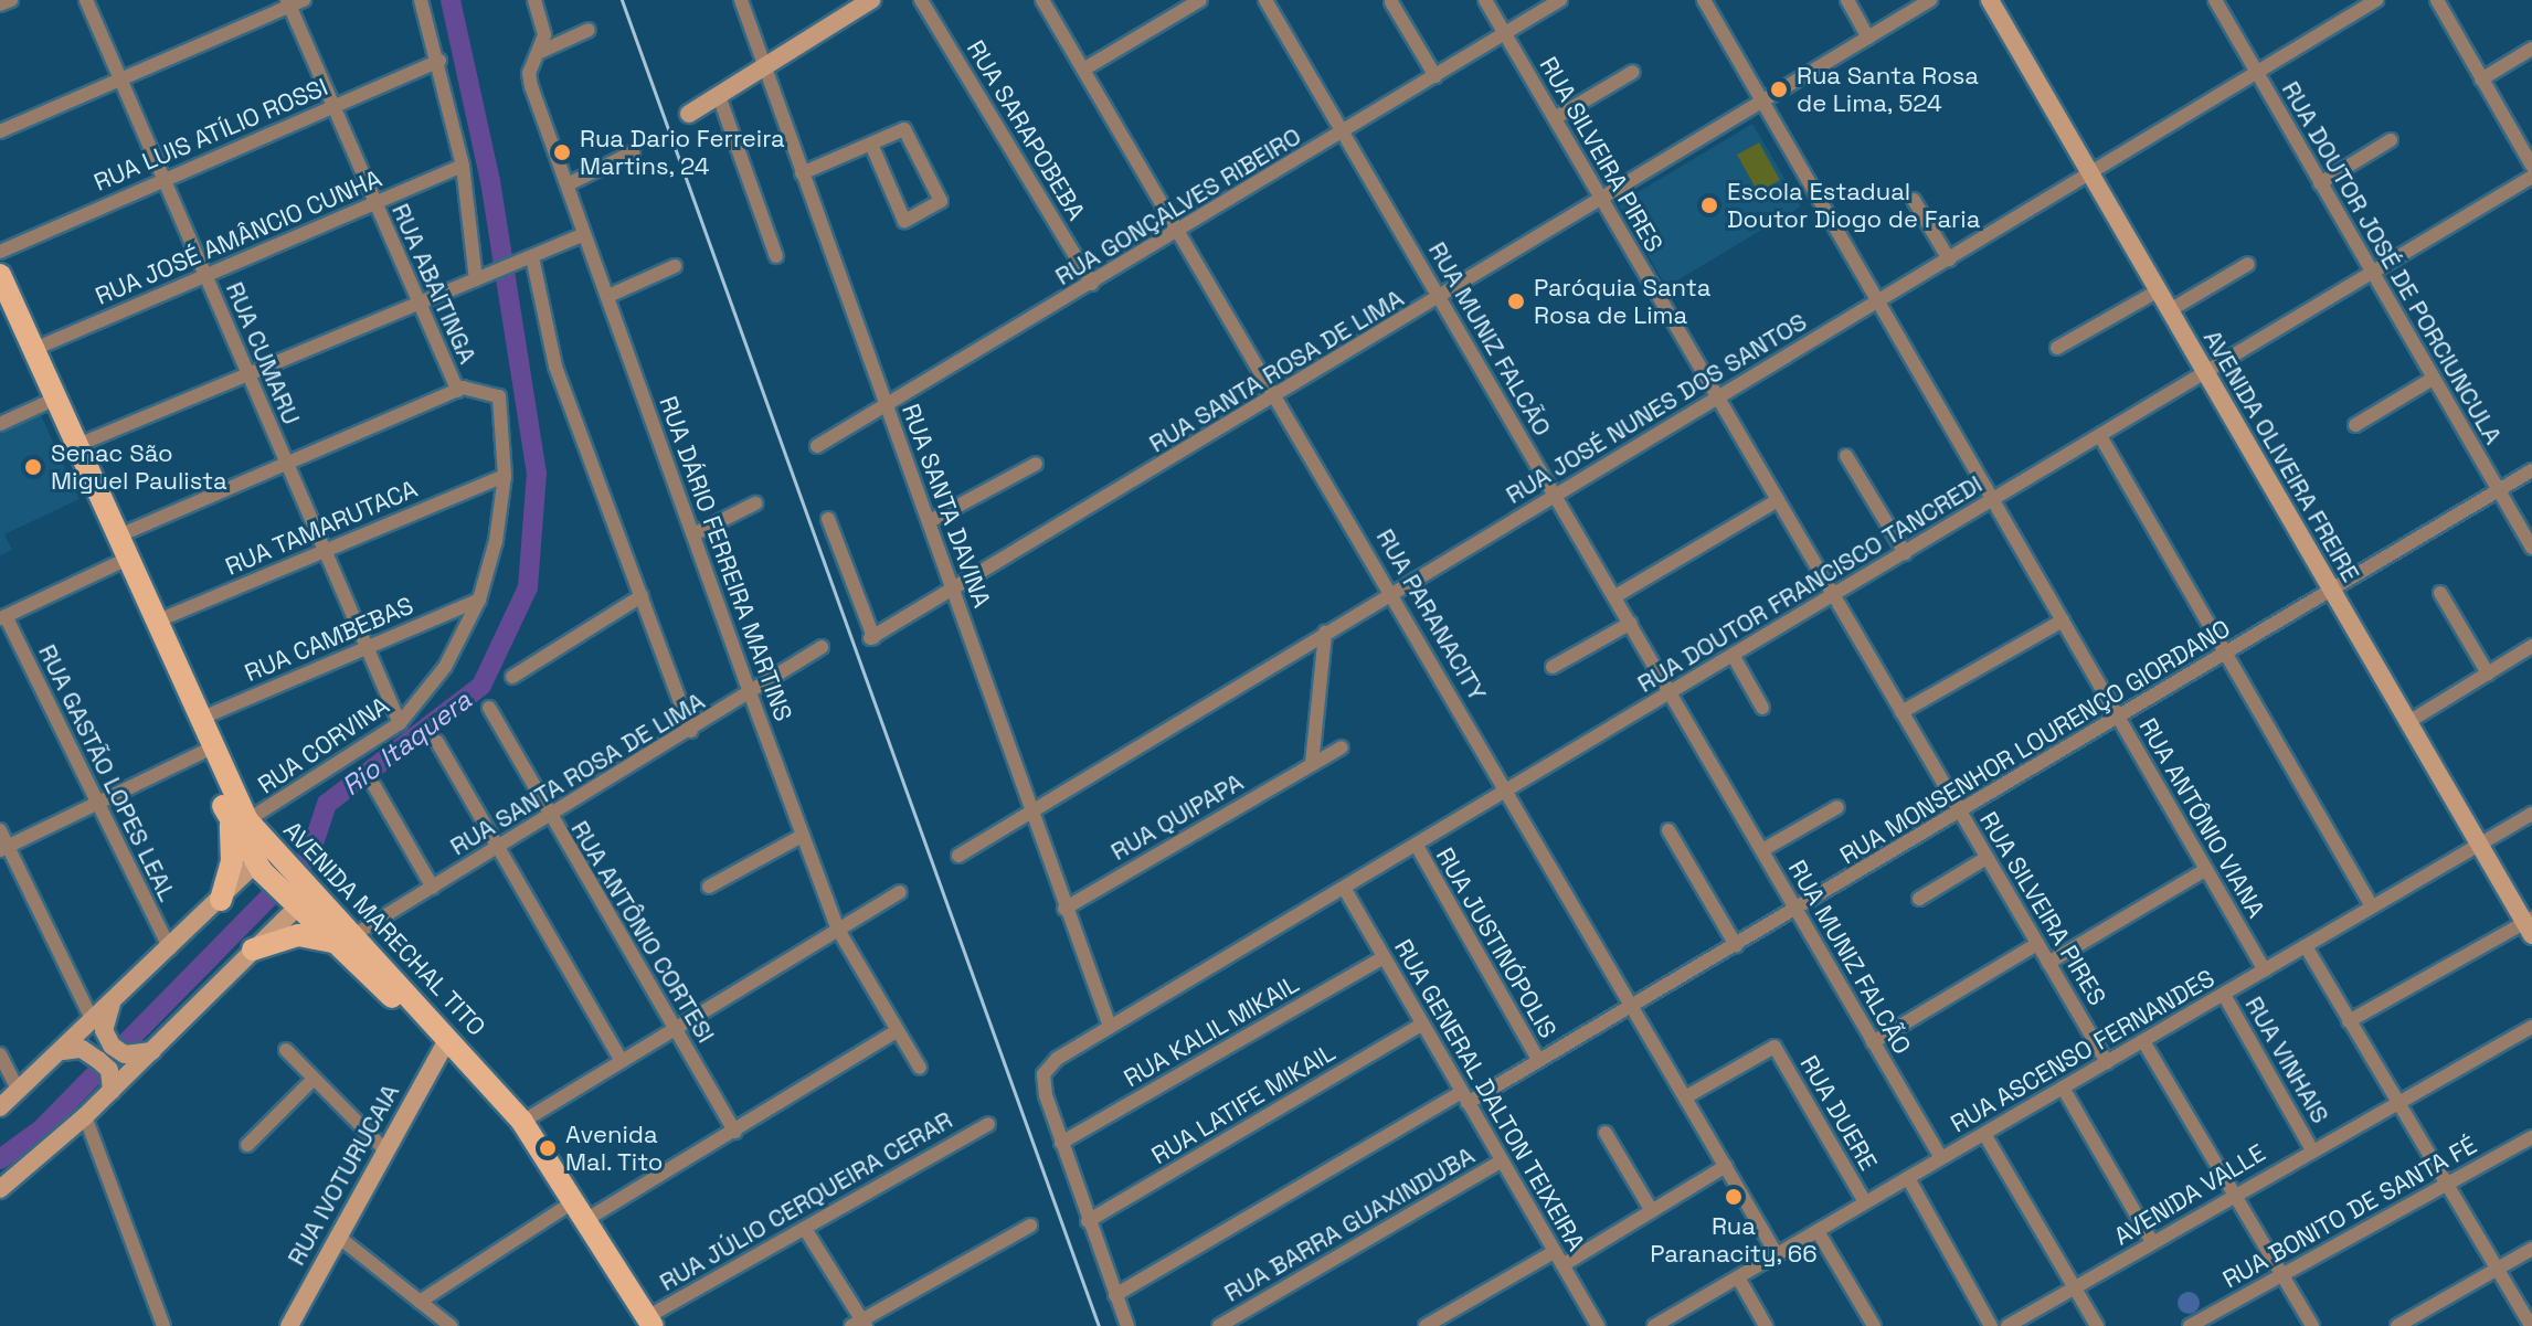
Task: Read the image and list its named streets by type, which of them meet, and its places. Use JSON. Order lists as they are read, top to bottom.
{
  "streets": {
    "main road": ["AVENIDA MARECHAL TITO"],
    "street": [
      "RUA SARAPOBEBA",
      "RUA LUIS ATÍLIO ROSSI",
      "RUA SILVEIRA PIRES",
      "RUA GONÇALVES RIBEIRO",
      "RUA JOSÉ AMÂNCIO CUNHA",
      "RUA DOUTOR JOSÉ DE PORCIUNCULA",
      "RUA ABAITINGA",
      "RUA MUNIZ FALCÃO",
      "RUA CUMARU",
      "RUA SANTA ROSA DE LIMA",
      "RUA JOSÉ NUNES DOS SANTOS",
      "AVENIDA OLIVEIRA FREIRE",
      "RUA SANTA DAVINA",
      "RUA TAMARUTACA",
      "RUA DÁRIO FERREIRA MARTINS",
      "RUA DOUTOR FRANCISCO TANCREDI",
      "RUA PARANACITY",
      "RUA CAMBEBAS",
      "RUA MONSENHOR LOURENÇO GIORDANO",
      "RUA CORVINA",
      "RUA GASTÃO LOPES LEAL",
      "RUA QUIPAPA",
      "RUA ANTÔNIO VIANA",
      "RUA ANTÔNIO CORTESI",
      "RUA JUSTINÓPOLIS",
      "RUA KALIL MIKAIL",
      "RUA ASCENSO FERNANDES",
      "RUA VINHAIS",
      "RUA GENERAL DALTON TEIXEIRA",
      "RUA LATIFE MIKAIL",
      "RUA DUERE",
      "RUA IVOTURUCAIA",
      "AVENIDA VALLE",
      "RUA JÚLIO CERQUEIRA CERAR",
      "RUA BONITO DE SANTA FÉ",
      "RUA BARRA GUAXINDUBA"
    ]
  },
  "crossings": [
    ["RUA SARAPOBEBA", "RUA GONÇALVES RIBEIRO"],
    ["RUA LUIS ATÍLIO ROSSI", "RUA ABAITINGA"],
    ["RUA LUIS ATÍLIO ROSSI", "RUA CUMARU"],
    ["RUA SILVEIRA PIRES", "RUA GONÇALVES RIBEIRO"],
    ["RUA SILVEIRA PIRES", "RUA SANTA ROSA DE LIMA"],
    ["RUA SILVEIRA PIRES", "RUA JOSÉ NUNES DOS SANTOS"],
    ["RUA SILVEIRA PIRES", "RUA DOUTOR FRANCISCO TANCREDI"],
    ["RUA SILVEIRA PIRES", "RUA MONSENHOR LOURENÇO GIORDANO"],
    ["RUA SILVEIRA PIRES", "RUA ASCENSO FERNANDES"],
    ["RUA GONÇALVES RIBEIRO", "RUA MUNIZ FALCÃO"],
    ["RUA GONÇALVES RIBEIRO", "RUA SANTA DAVINA"],
    ["RUA GONÇALVES RIBEIRO", "RUA PARANACITY"],
    ["RUA JOSÉ AMÂNCIO CUNHA", "RUA ABAITINGA"],
    ["RUA JOSÉ AMÂNCIO CUNHA", "RUA CUMARU"],
    ["RUA JOSÉ AMÂNCIO CUNHA", "AVENIDA MARECHAL TITO"],
    ["RUA DOUTOR JOSÉ DE PORCIUNCULA", "RUA JOSÉ NUNES DOS SANTOS"],
    ["RUA DOUTOR JOSÉ DE PORCIUNCULA", "RUA DOUTOR FRANCISCO TANCREDI"],
    ["RUA DOUTOR JOSÉ DE PORCIUNCULA", "RUA MONSENHOR LOURENÇO GIORDANO"],
    ["RUA ABAITINGA", "RUA CORVINA"],
    ["RUA MUNIZ FALCÃO", "RUA SANTA ROSA DE LIMA"],
    ["RUA MUNIZ FALCÃO", "RUA JOSÉ NUNES DOS SANTOS"],
    ["RUA MUNIZ FALCÃO", "RUA DOUTOR FRANCISCO TANCREDI"],
    ["RUA MUNIZ FALCÃO", "RUA MONSENHOR LOURENÇO GIORDANO"],
    ["RUA MUNIZ FALCÃO", "RUA ASCENSO FERNANDES"],
    ["RUA CUMARU", "RUA TAMARUTACA"],
    ["RUA CUMARU", "RUA CAMBEBAS"],
    ["RUA CUMARU", "RUA CORVINA"],
    ["RUA SANTA ROSA DE LIMA", "RUA SANTA DAVINA"],
    ["RUA SANTA ROSA DE LIMA", "RUA DÁRIO FERREIRA MARTINS"],
    ["RUA SANTA ROSA DE LIMA", "RUA PARANACITY"],
    ["RUA SANTA ROSA DE LIMA", "RUA ANTÔNIO VIANA"],
    ["RUA SANTA ROSA DE LIMA", "AVENIDA MARECHAL TITO"],
    ["RUA SANTA ROSA DE LIMA", "RUA ANTÔNIO CORTESI"],
    ["RUA JOSÉ NUNES DOS SANTOS", "AVENIDA OLIVEIRA FREIRE"],
    ["RUA JOSÉ NUNES DOS SANTOS", "RUA SANTA DAVINA"],
    ["RUA JOSÉ NUNES DOS SANTOS", "RUA PARANACITY"],
    ["RUA JOSÉ NUNES DOS SANTOS", "RUA ANTÔNIO VIANA"],
    ["AVENIDA OLIVEIRA FREIRE", "RUA DOUTOR FRANCISCO TANCREDI"],
    ["AVENIDA OLIVEIRA FREIRE", "RUA MONSENHOR LOURENÇO GIORDANO"],
    ["AVENIDA OLIVEIRA FREIRE", "RUA ASCENSO FERNANDES"],
    ["RUA SANTA DAVINA", "RUA DOUTOR FRANCISCO TANCREDI"],
    ["RUA SANTA DAVINA", "RUA QUIPAPA"],
    ["RUA TAMARUTACA", "RUA CORVINA"],
    ["RUA TAMARUTACA", "AVENIDA MARECHAL TITO"],
    ["RUA DOUTOR FRANCISCO TANCREDI", "RUA PARANACITY"],
    ["RUA DOUTOR FRANCISCO TANCREDI", "RUA ANTÔNIO VIANA"],
    ["RUA DOUTOR FRANCISCO TANCREDI", "RUA JUSTINÓPOLIS"],
    ["RUA DOUTOR FRANCISCO TANCREDI", "RUA KALIL MIKAIL"],
    ["RUA DOUTOR FRANCISCO TANCREDI", "RUA GENERAL DALTON TEIXEIRA"],
    ["RUA PARANACITY", "RUA MONSENHOR LOURENÇO GIORDANO"],
    ["RUA PARANACITY", "RUA ASCENSO FERNANDES"],
    ["RUA PARANACITY", "RUA DUERE"],
    ["RUA CAMBEBAS", "RUA CORVINA"],
    ["RUA CAMBEBAS", "AVENIDA MARECHAL TITO"],
    ["RUA MONSENHOR LOURENÇO GIORDANO", "RUA ANTÔNIO VIANA"],
    ["RUA MONSENHOR LOURENÇO GIORDANO", "RUA JUSTINÓPOLIS"],
    ["RUA MONSENHOR LOURENÇO GIORDANO", "RUA GENERAL DALTON TEIXEIRA"],
    ["RUA CORVINA", "AVENIDA MARECHAL TITO"],
    ["RUA ANTÔNIO VIANA", "RUA ASCENSO FERNANDES"],
    ["AVENIDA MARECHAL TITO", "RUA IVOTURUCAIA"],
    ["AVENIDA MARECHAL TITO", "RUA JÚLIO CERQUEIRA CERAR"],
    ["RUA KALIL MIKAIL", "RUA GENERAL DALTON TEIXEIRA"],
    ["RUA ASCENSO FERNANDES", "RUA VINHAIS"],
    ["RUA ASCENSO FERNANDES", "RUA DUERE"],
    ["RUA VINHAIS", "AVENIDA VALLE"],
    ["RUA GENERAL DALTON TEIXEIRA", "RUA LATIFE MIKAIL"],
    ["RUA GENERAL DALTON TEIXEIRA", "RUA BARRA GUAXINDUBA"]
  ],
  "water": ["Rio Itaquera"],
  "places": [
    "Rua Santa Rosa de Lima, 524",
    "Rua Dario Ferreira Martins, 24",
    "Escola Estadual Doutor Diogo de Faria",
    "Paróquia Santa Rosa de Lima",
    "Senac São Miguel Paulista",
    "Avenida Mal. Tito",
    "Rua Paranacity, 66"
  ]
}
